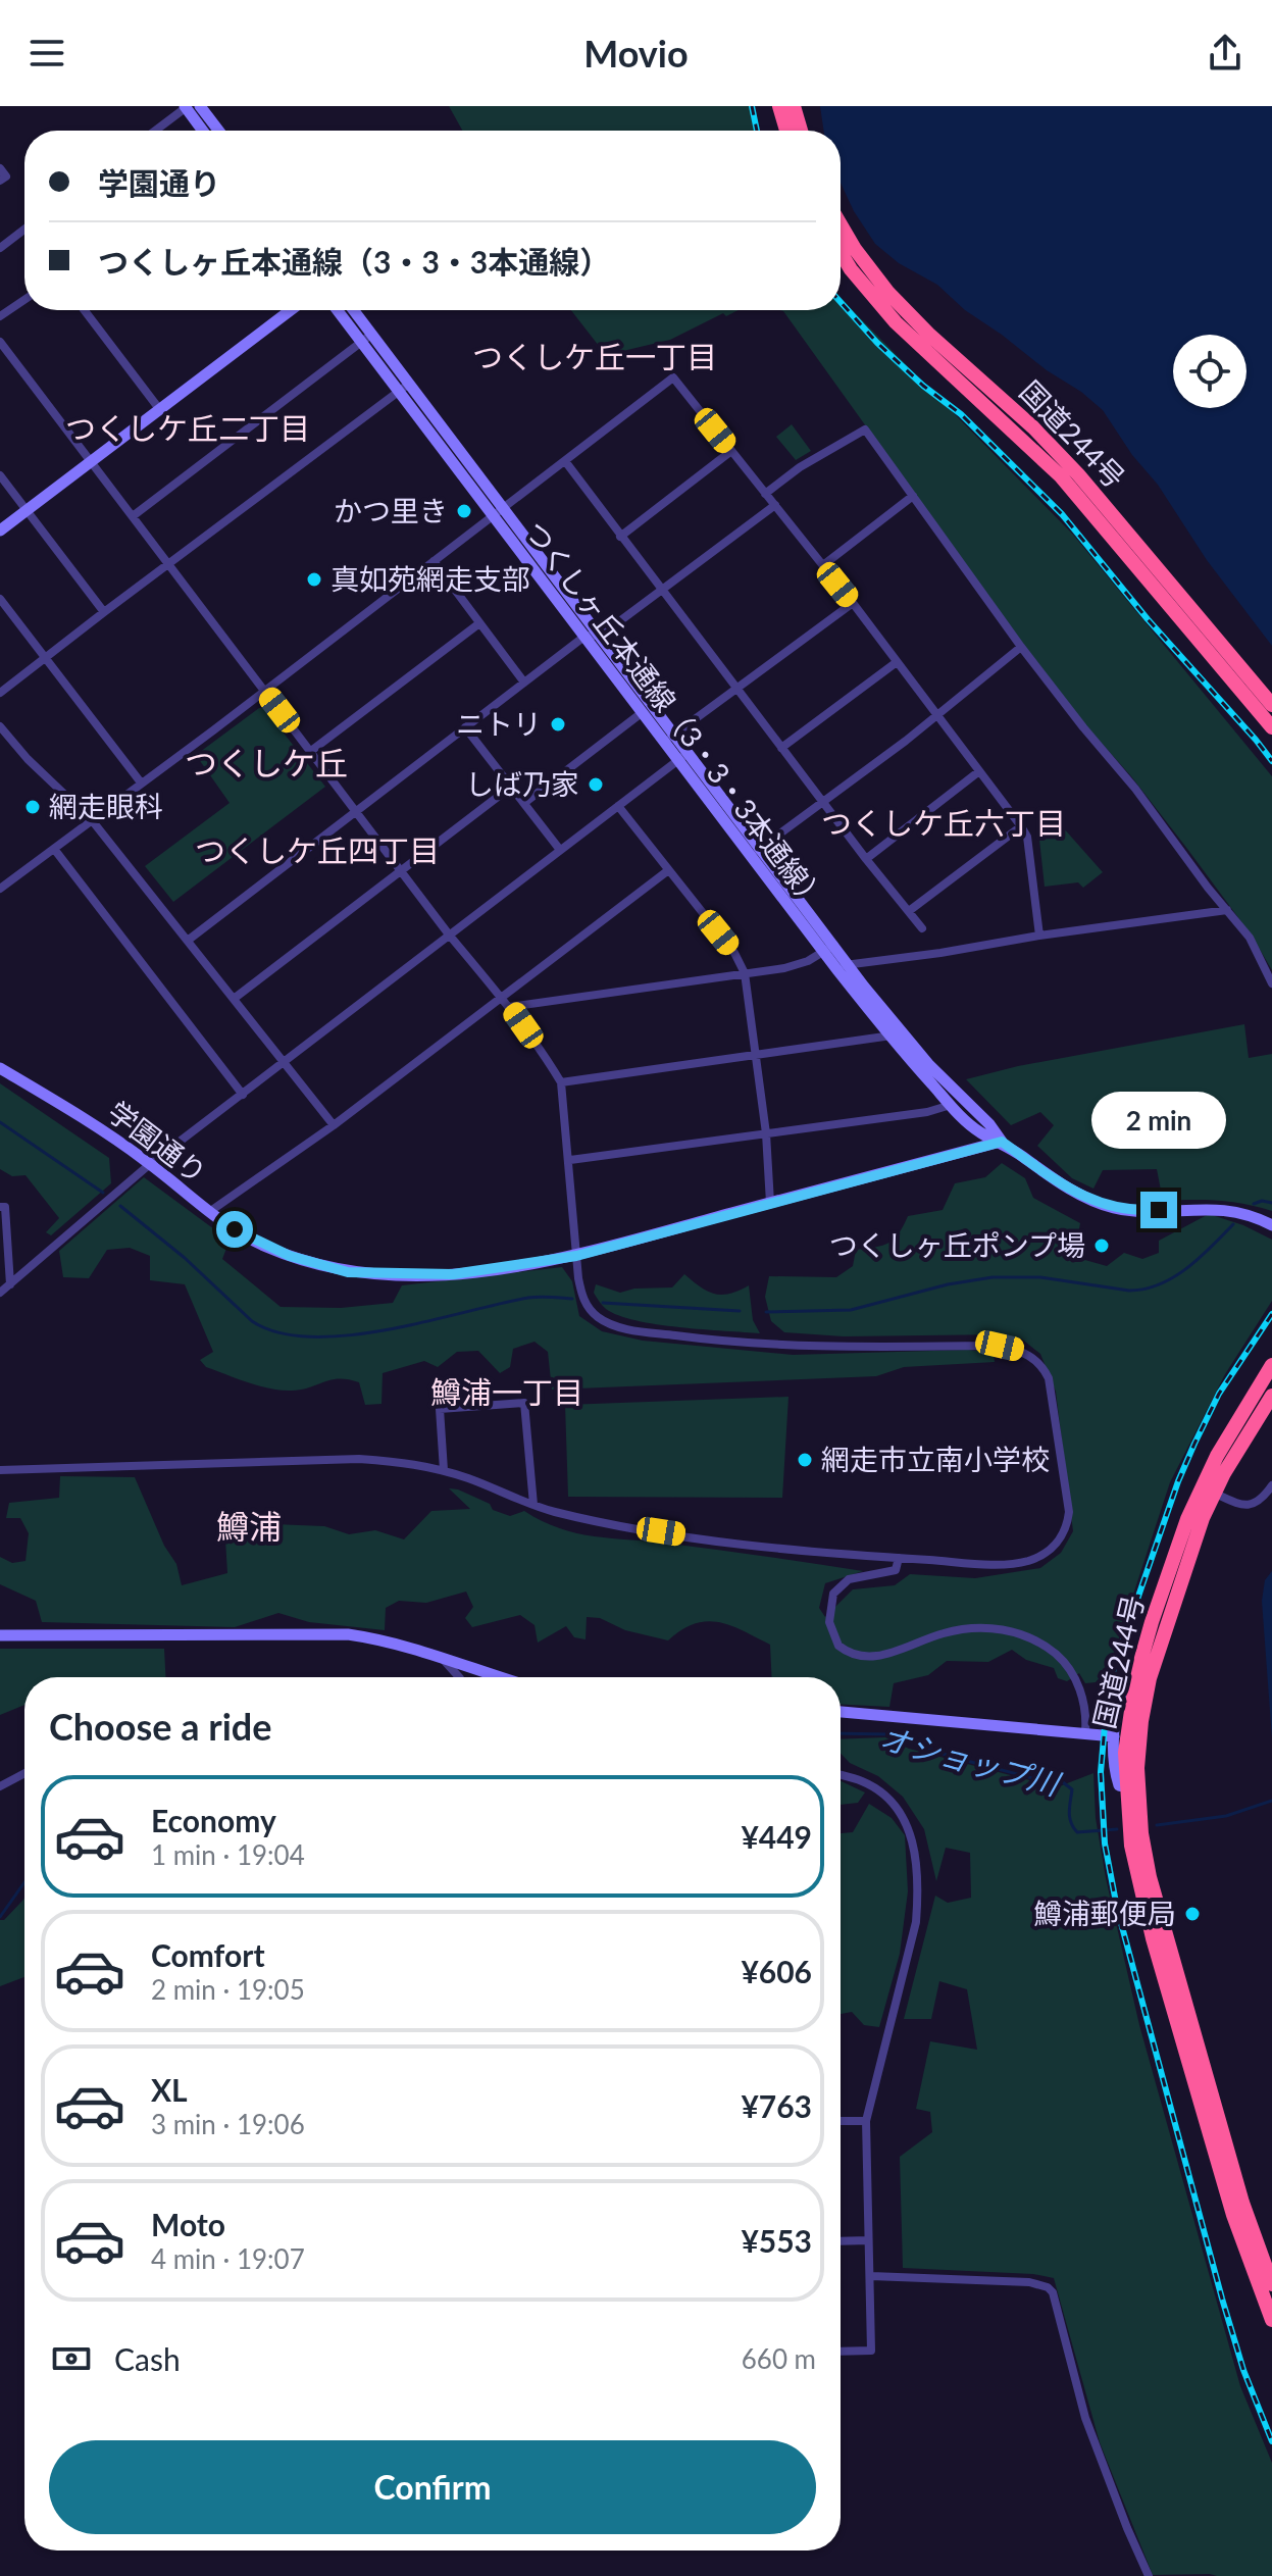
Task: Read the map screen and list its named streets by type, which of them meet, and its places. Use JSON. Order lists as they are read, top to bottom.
{
  "streets": {
    "highway": ["国道244号"],
    "street": ["つくしヶ丘本通線（3・3・3本通線）", "学園通り"]
  },
  "crossings": [
    ["つくしヶ丘本通線（3・3・3本通線）", "学園通り"]
  ],
  "districts": [
    "つくしケ丘一丁目",
    "つくしケ丘二丁目",
    "つくしケ丘",
    "つくしケ丘六丁目",
    "つくしケ丘四丁目",
    "鱒浦一丁目",
    "鱒浦"
  ],
  "water": ["オショップ川"],
  "places": [
    "かつ里き",
    "真如苑網走支部",
    "ニトリ",
    "しば乃家",
    "網走眼科",
    "つくしヶ丘ポンプ場",
    "網走市立南小学校",
    "鱒浦郵便局"
  ],
  "page": {
    "header": "Movio",
    "banner": ["学園通り", "つくしヶ丘本通線（3・3・3本通線）"],
    "bubble": "2 min",
    "heading": "Choose a ride",
    "list": [
      {
        "name": "Economy",
        "note": "1 min · 19:04",
        "value": "¥449"
      },
      {
        "name": "Comfort",
        "note": "2 min · 19:05",
        "value": "¥606"
      },
      {
        "name": "XL",
        "note": "3 min · 19:06",
        "value": "¥763"
      },
      {
        "name": "Moto",
        "note": "4 min · 19:07",
        "value": "¥553"
      }
    ],
    "pay": ["Cash", "660 m"],
    "buttons": "Confirm"
  }
}
